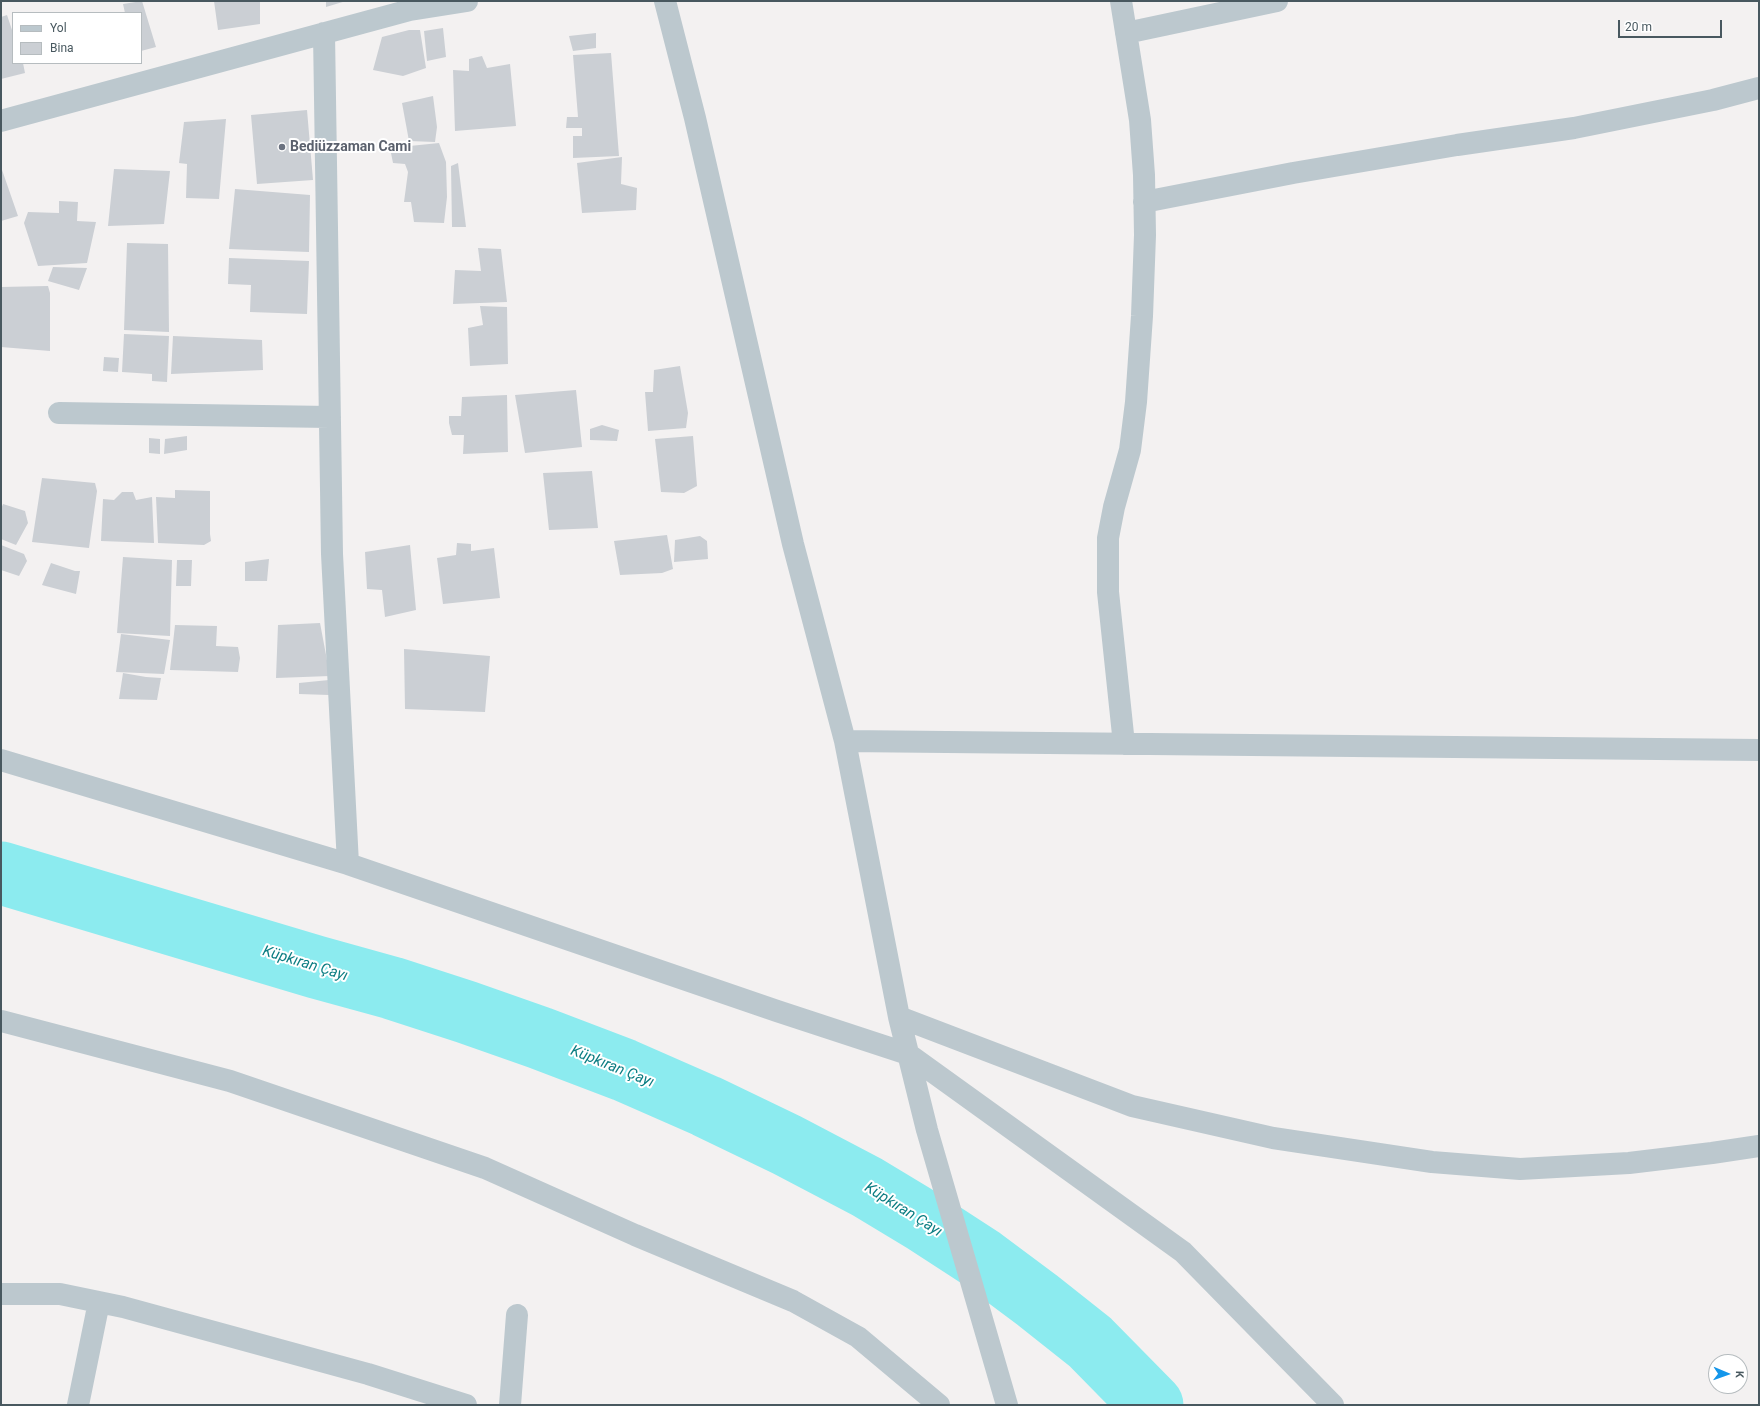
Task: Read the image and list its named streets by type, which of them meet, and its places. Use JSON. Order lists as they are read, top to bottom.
{
  "water": ["Küpkıran Çayı"],
  "places": ["Bediüzzaman Cami"],
  "legend": ["Yol", "Bina"],
  "scale_bar": "20 m",
  "north": "right"
}
